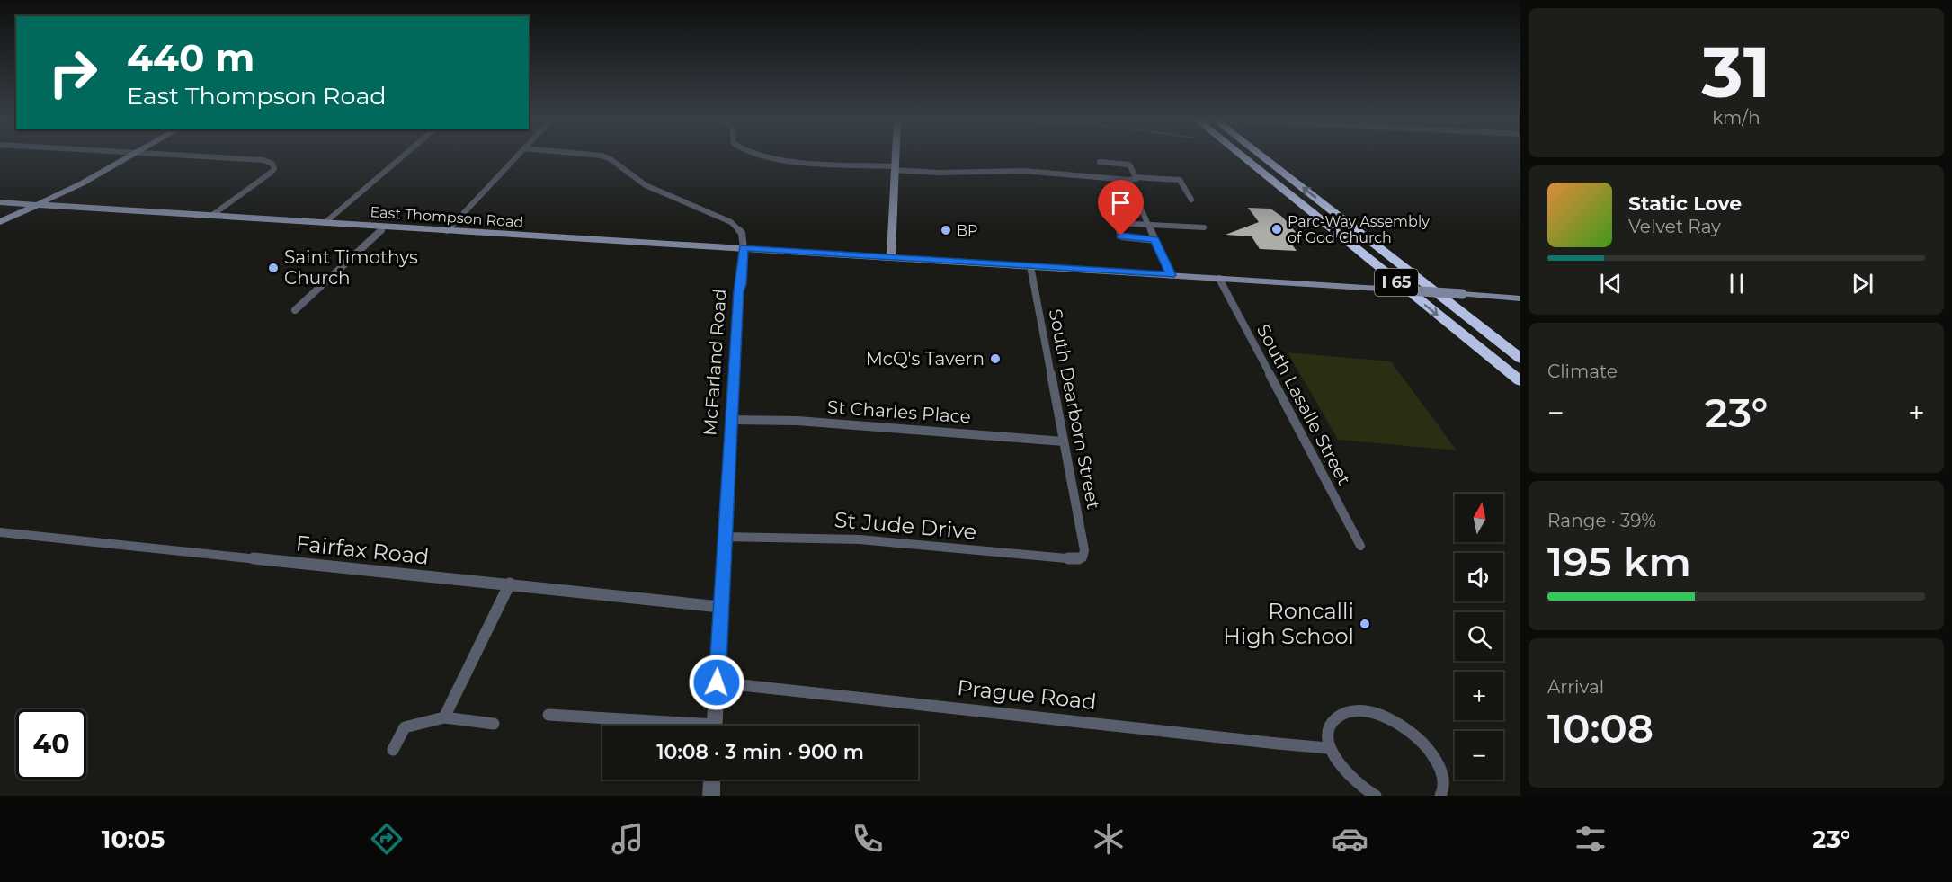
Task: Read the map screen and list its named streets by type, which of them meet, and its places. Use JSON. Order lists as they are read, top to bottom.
{
  "streets": {
    "highway": ["I 65"],
    "main road": ["East Thompson Road"],
    "street": [
      "McFarland Road",
      "South Lasalle Street",
      "South Dearborn Street",
      "St Charles Place",
      "St Jude Drive",
      "Fairfax Road",
      "Prague Road"
    ]
  },
  "crossings": [
    ["East Thompson Road", "McFarland Road"],
    ["East Thompson Road", "South Dearborn Street"],
    ["McFarland Road", "St Charles Place"],
    ["McFarland Road", "St Jude Drive"],
    ["McFarland Road", "Fairfax Road"],
    ["McFarland Road", "Prague Road"],
    ["South Dearborn Street", "St Charles Place"],
    ["South Dearborn Street", "St Jude Drive"]
  ],
  "places": [
    "Parc-Way Assembly of God Church",
    "BP",
    "Saint Timothys Church",
    "McQ's Tavern",
    "Roncalli High School"
  ],
  "north": "top",
  "page": {
    "tile": [
      ["31", "km/h"],
      "Climate",
      ["Range · 39%", "195 km"],
      ["Arrival", "10:08"]
    ],
    "turn": ["440 m", "East Thompson Road"],
    "song": ["Static Love", "Velvet Ray"],
    "heat": ["−", "23°", "+"],
    "map_buttons": ["+", "−"],
    "limit": "40",
    "trip": "10:08 · 3 min · 900 m",
    "tabs": ["10:05", "23°"]
  }
}
